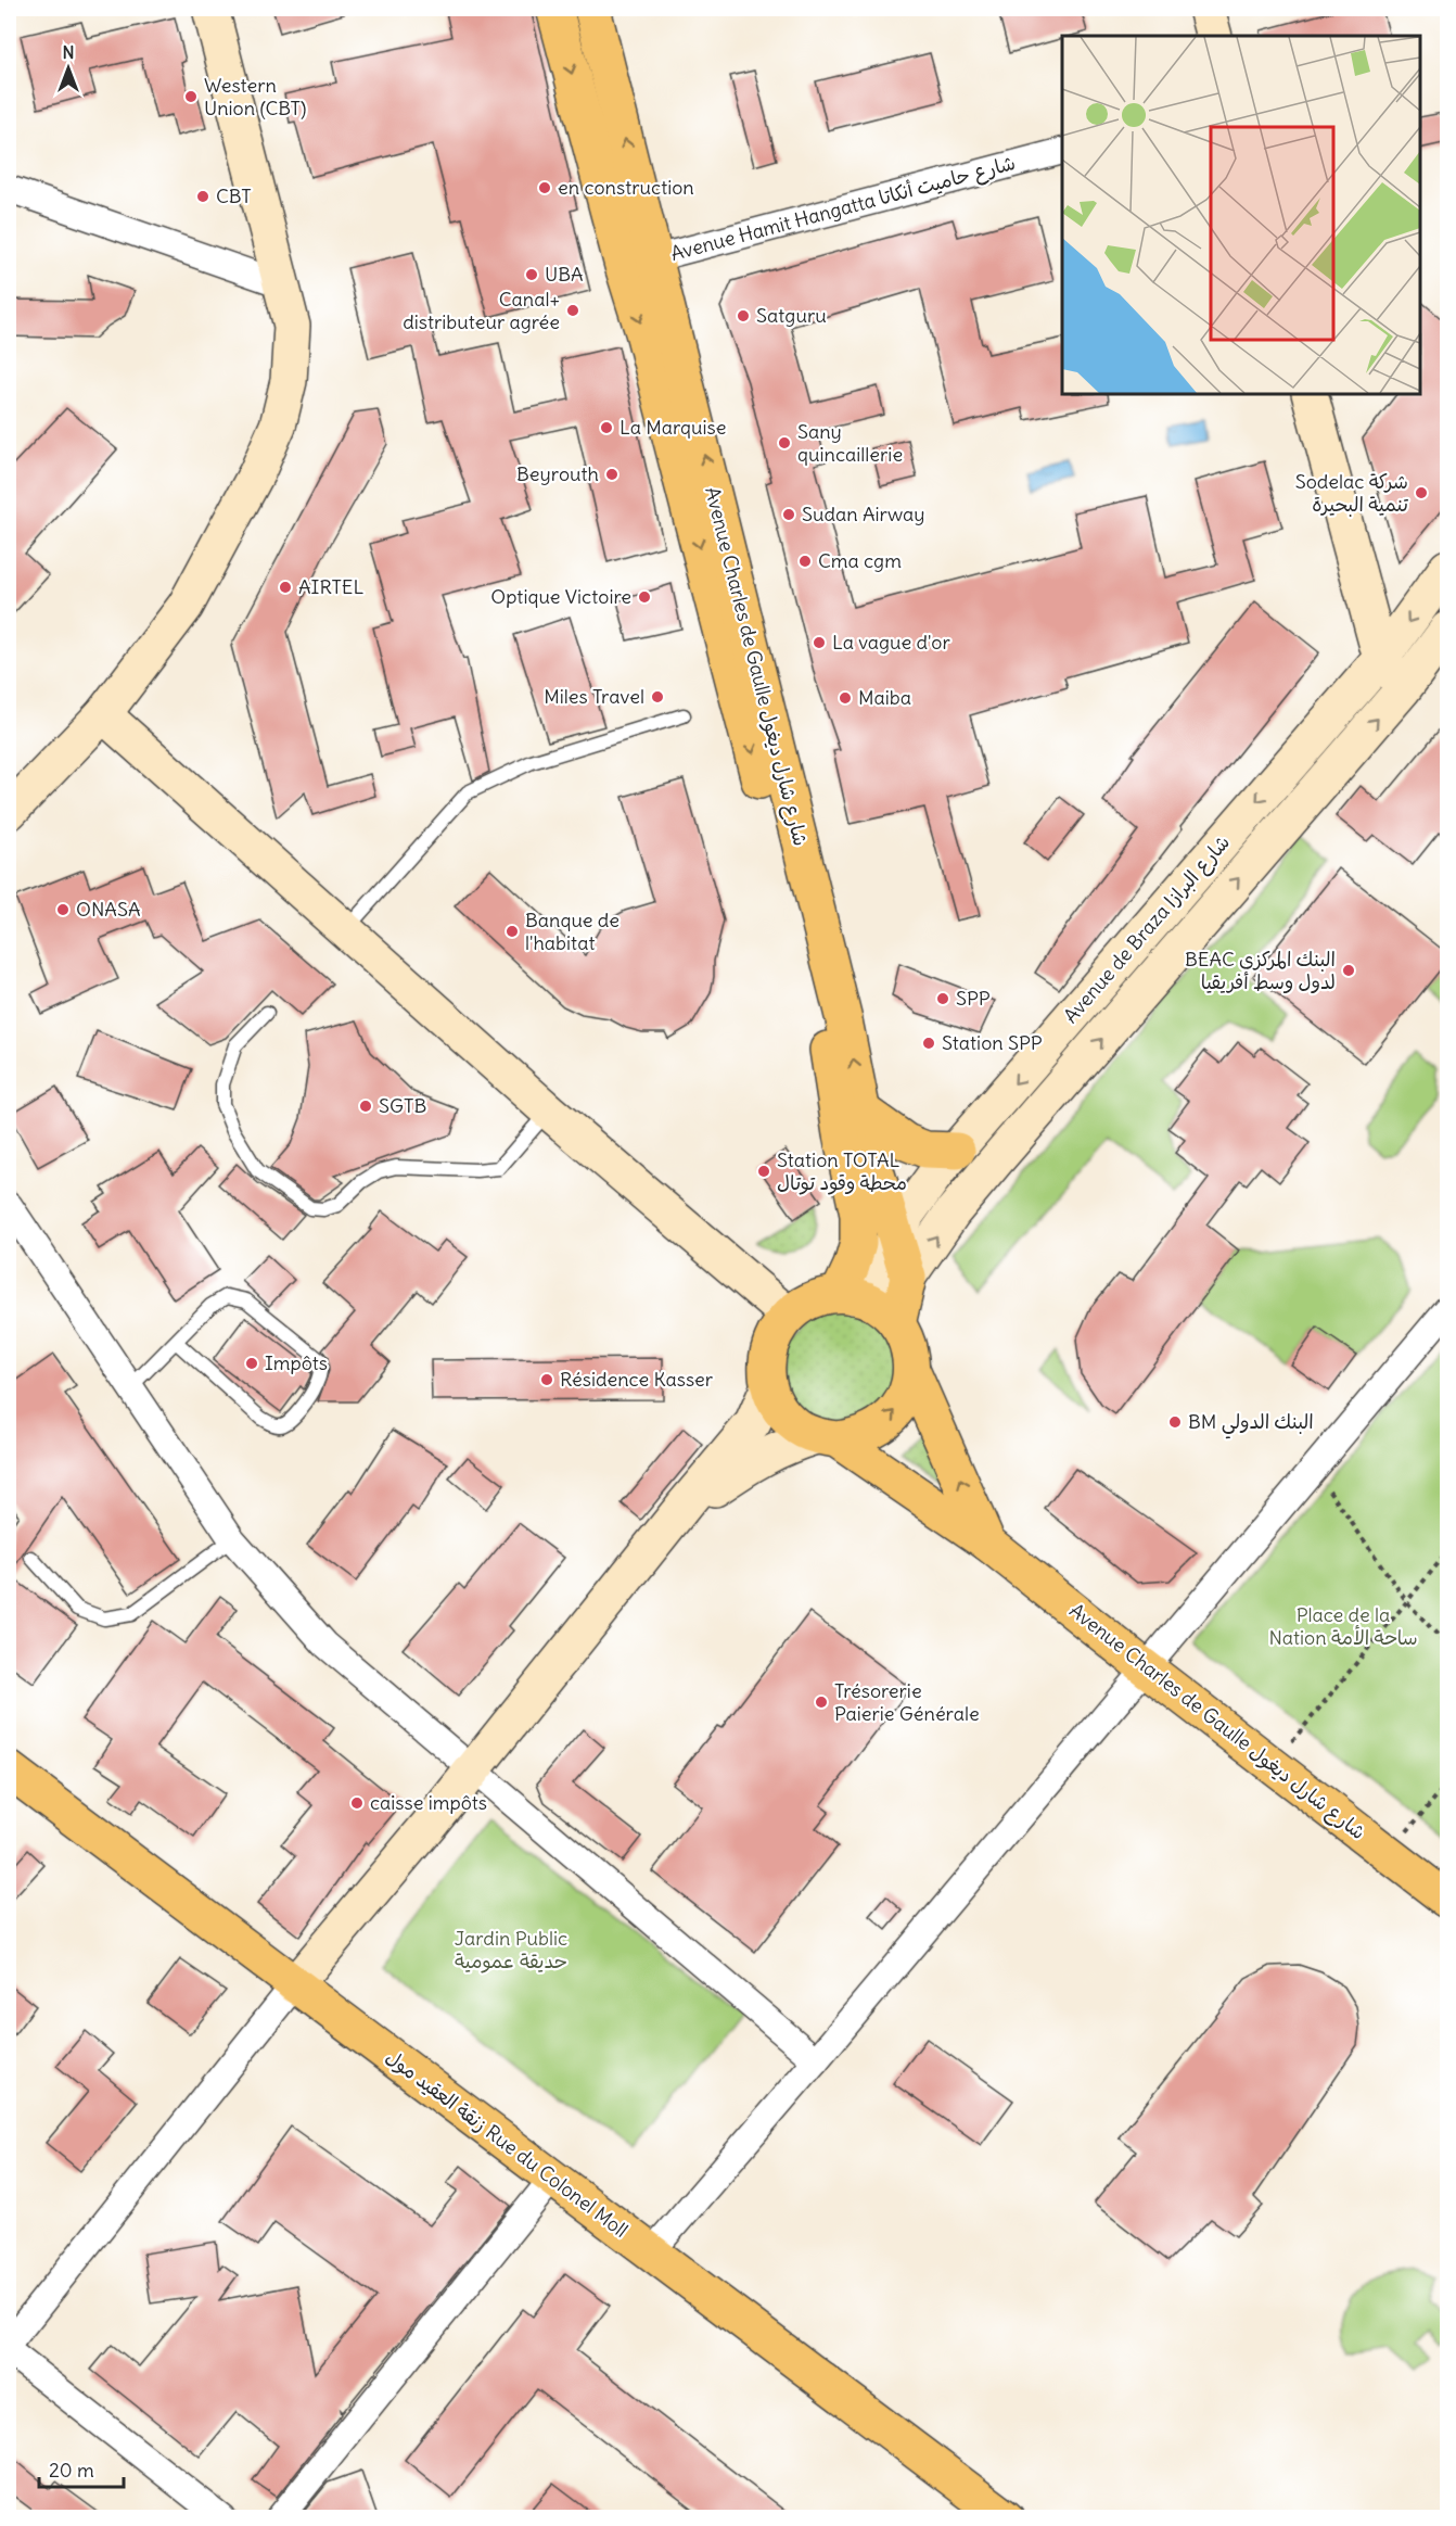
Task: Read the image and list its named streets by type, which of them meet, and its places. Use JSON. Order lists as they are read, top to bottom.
{
  "streets": {
    "main road": ["Avenue Charles de Gaulle شارع شارل ديغول", "Avenue de Braza شارع البرازا", "زنقة العقيد مول Rue du Colonel Moll"],
    "street": ["Avenue Hamit Hangatta شارع حاميت أنكاتا"]
  },
  "crossings": [
    ["Avenue Hamit Hangatta شارع حاميت أنكاتا", "Avenue Charles de Gaulle شارع شارل ديغول"],
    ["Avenue Charles de Gaulle شارع شارل ديغول", "Avenue de Braza شارع البرازا"]
  ],
  "parks": ["Place de la Nation ساحة الأمة", "Jardin Public حديقة عمومية"],
  "places": [
    "Western Union (CBT)",
    "en construction",
    "CBT",
    "UBA",
    "Canal+ distributeur agrée",
    "Satguru",
    "La Marquise",
    "Sany quincaillerie",
    "Beyrouth",
    "Sodelac شركة تنمية البحيرة",
    "Sudan Airway",
    "Cma cgm",
    "AIRTEL",
    "Optique Victoire",
    "La vague d'or",
    "Miles Travel",
    "Maiba",
    "ONASA",
    "Banque de l'habitat",
    "BEAC البنك المركزي لدول وسط أفريقيا",
    "SPP",
    "Station SPP",
    "SGTB",
    "Station TOTAL محطة وقود توتال",
    "Impôts",
    "Résidence Kasser",
    "BM البنك الدولي",
    "Trésorerie Paierie Générale",
    "caisse impôts"
  ],
  "scale_bar": "20 m",
  "north": "top"
}
